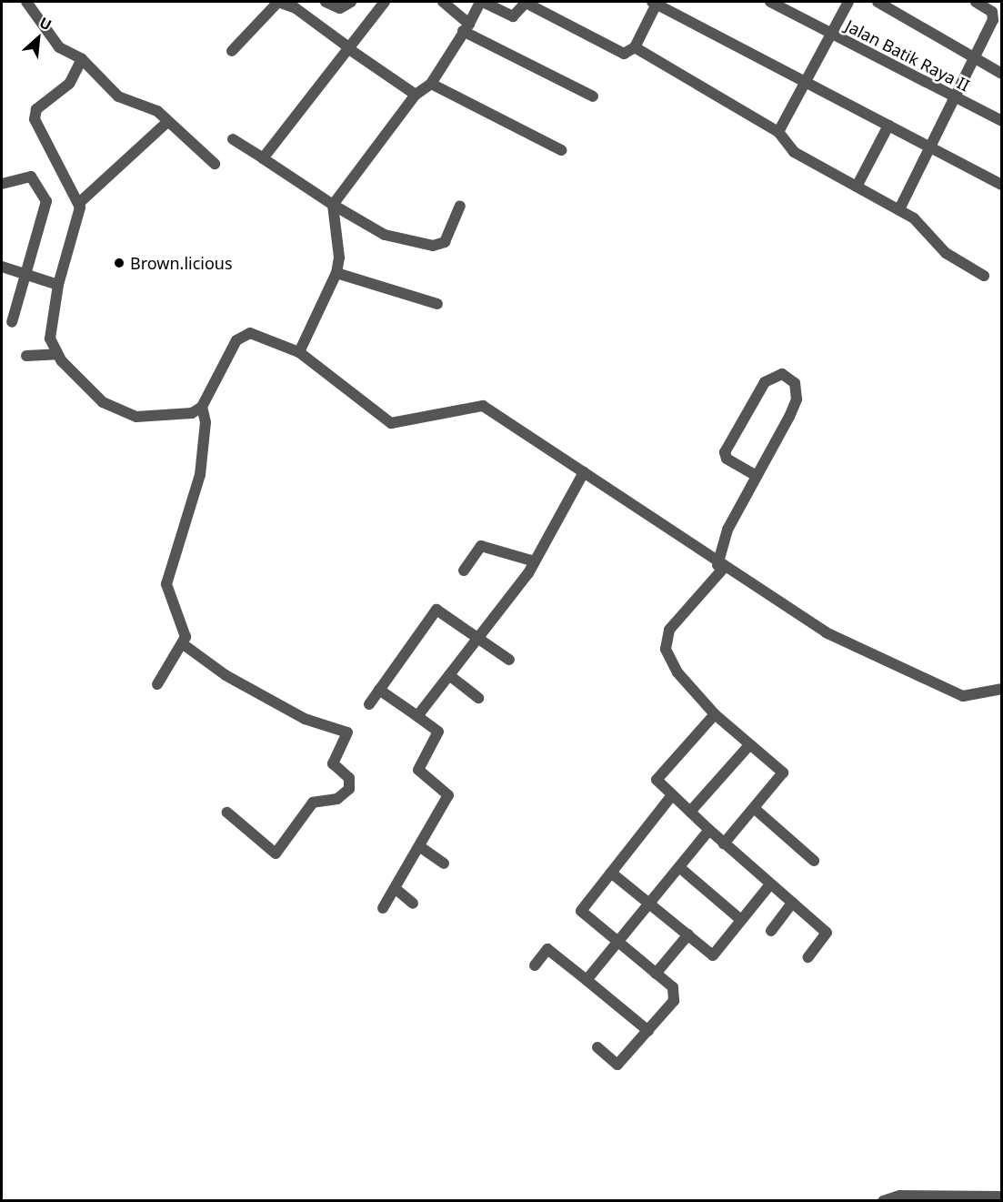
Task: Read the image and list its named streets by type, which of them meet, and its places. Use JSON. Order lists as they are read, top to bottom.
{
  "streets": {
    "street": ["Jalan Batik Raya II"]
  },
  "places": ["Brown.licious"],
  "north": "top right"
}
